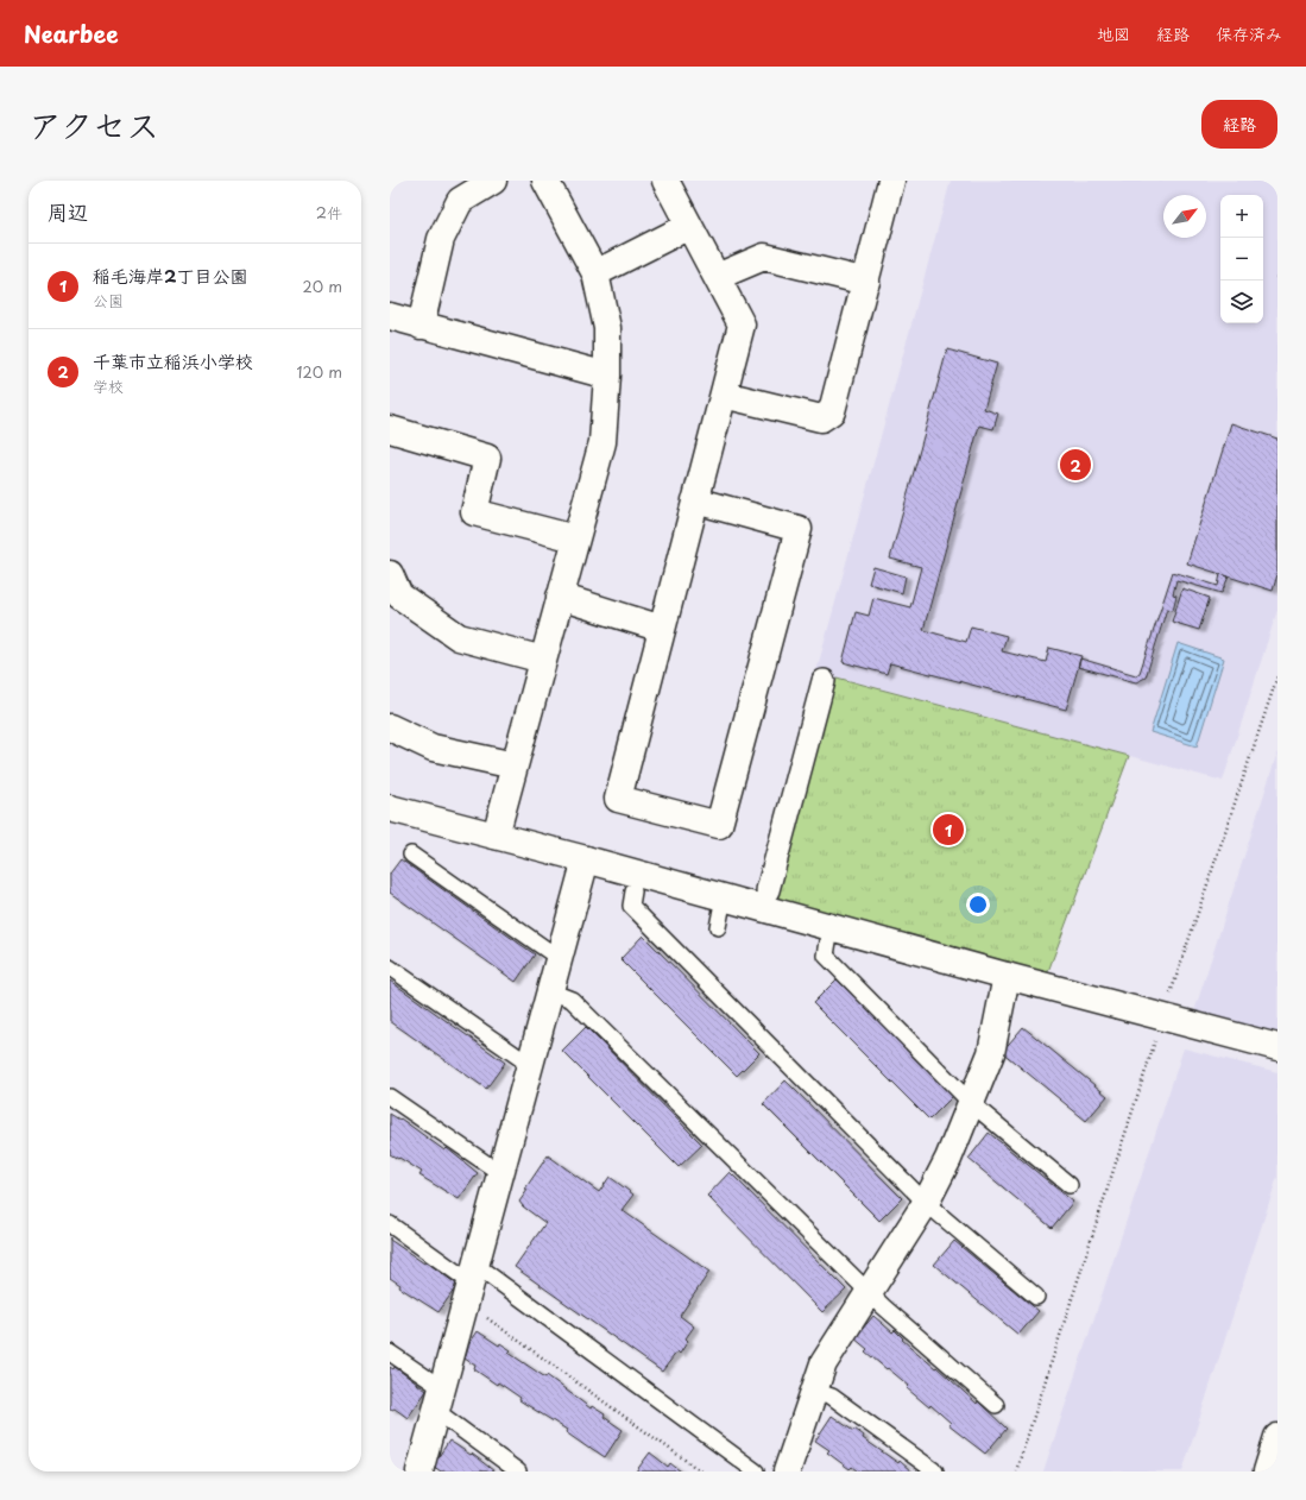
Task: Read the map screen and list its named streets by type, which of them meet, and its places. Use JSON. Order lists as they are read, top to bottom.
{
  "north": "top right",
  "page": {
    "header": "Nearbee",
    "nav": ["地図", "経路", "保存済み"],
    "title": "アクセス",
    "buttons": "経路",
    "heading": ["周辺", "2件"],
    "map_buttons": ["+", "−"],
    "list": [
      {
        "mark": "1",
        "name": "稲毛海岸2丁目公園",
        "note": "公園",
        "value": "20 m"
      },
      {
        "mark": "2",
        "name": "千葉市立稲浜小学校",
        "note": "学校",
        "value": "120 m"
      }
    ],
    "pins": ["2", "1"]
  }
}
